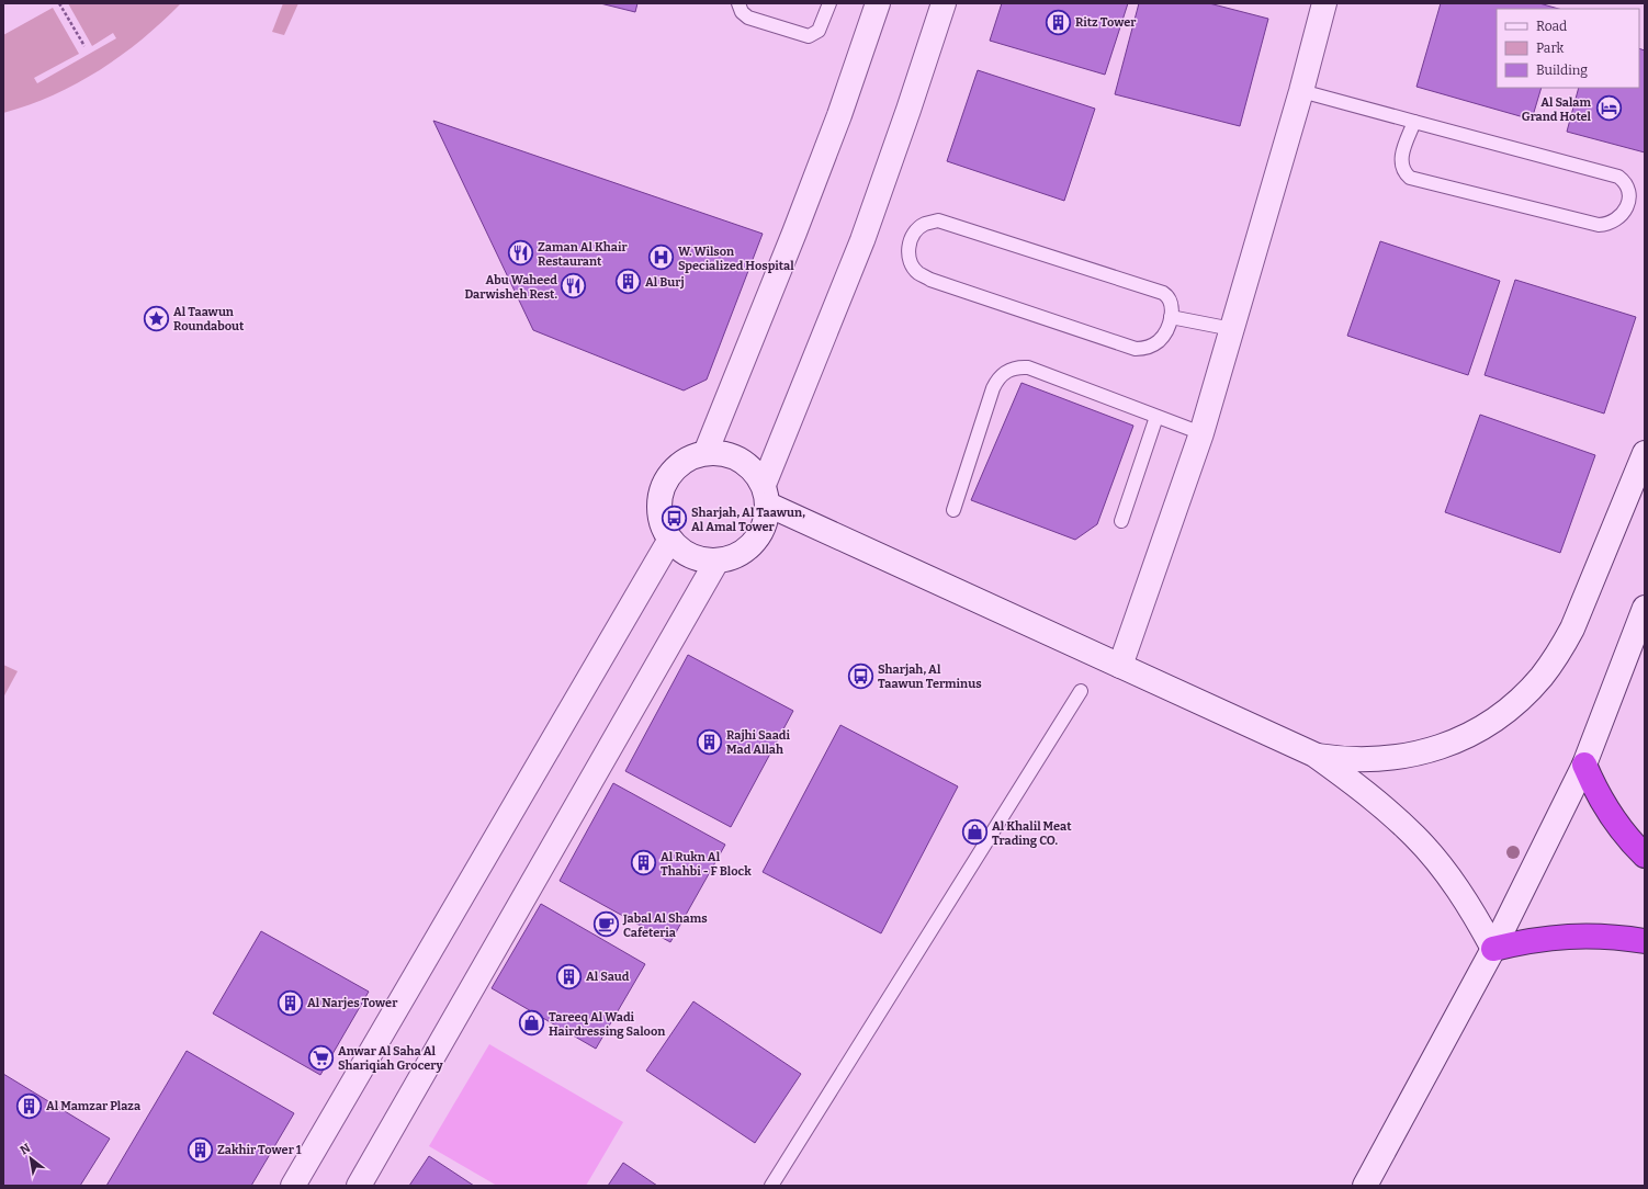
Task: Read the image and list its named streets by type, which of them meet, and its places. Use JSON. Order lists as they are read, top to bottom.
{
  "places": {
    "building": [
      "Ritz Tower",
      "Al Burj",
      "Rajhi Saadi Mad Allah",
      "Al Rukn Al Thahbi - F Block",
      "Al Saud",
      "Al Narjes Tower",
      "Al Mamzar Plaza",
      "Zakhir Tower 1"
    ],
    "hotel": ["Al Salam Grand Hotel"],
    "restaurant": ["Zaman Al Khair Restaurant", "Abu Waheed Darwisheh Rest."],
    "hospital": ["W. Wilson Specialized Hospital"],
    "place": ["Al Taawun Roundabout"],
    "bus stop": ["Sharjah, Al Taawun, Al Amal Tower", "Sharjah, Al Taawun Terminus"],
    "shop": ["Al Khalil Meat Trading CO.", "Tareeq Al Wadi Hairdressing Saloon"],
    "cafe": ["Jabal Al Shams Cafeteria"],
    "supermarket": ["Anwar Al Saha Al Shariqiah Grocery"]
  },
  "legend": ["Road", "Park", "Building"],
  "north": "top left"
}
